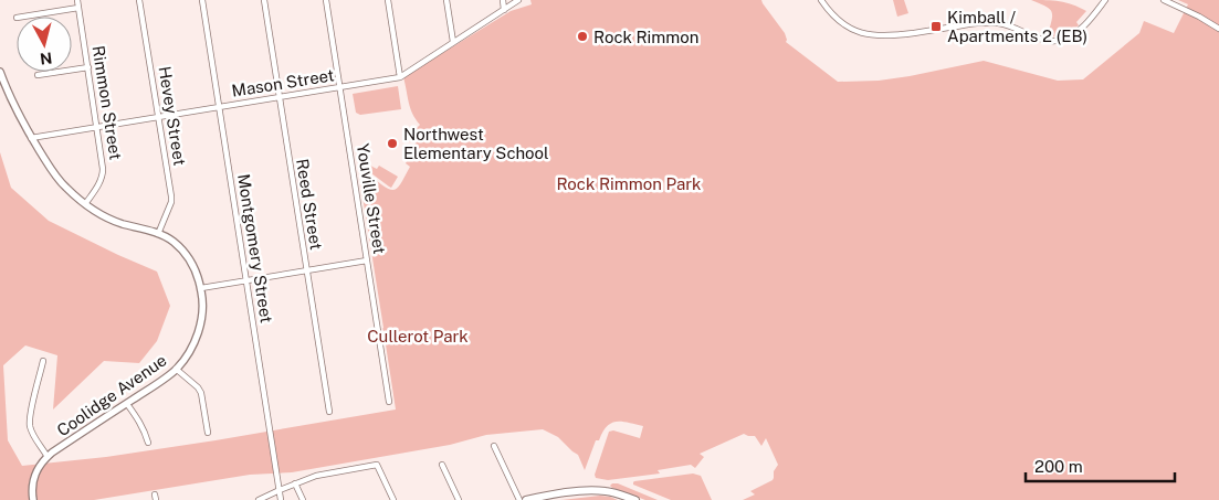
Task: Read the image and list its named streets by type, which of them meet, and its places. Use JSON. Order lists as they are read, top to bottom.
{
  "streets": {
    "street": [
      "Mason Street",
      "Rimmon Street",
      "Hevey Street",
      "Youville Street",
      "Reed Street",
      "Montgomery Street",
      "Coolidge Avenue"
    ]
  },
  "crossings": [
    ["Mason Street", "Rimmon Street"],
    ["Mason Street", "Hevey Street"],
    ["Mason Street", "Youville Street"],
    ["Mason Street", "Reed Street"],
    ["Mason Street", "Montgomery Street"],
    ["Mason Street", "Coolidge Avenue"],
    ["Rimmon Street", "Coolidge Avenue"],
    ["Hevey Street", "Coolidge Avenue"]
  ],
  "parks": ["Rock Rimmon Park", "Cullerot Park"],
  "places": {
    "transit": ["Kimball / Apartments 2 (EB)"],
    "other": ["Rock Rimmon", "Northwest Elementary School"]
  },
  "scale_bar": "200 m",
  "north": "bottom"
}
